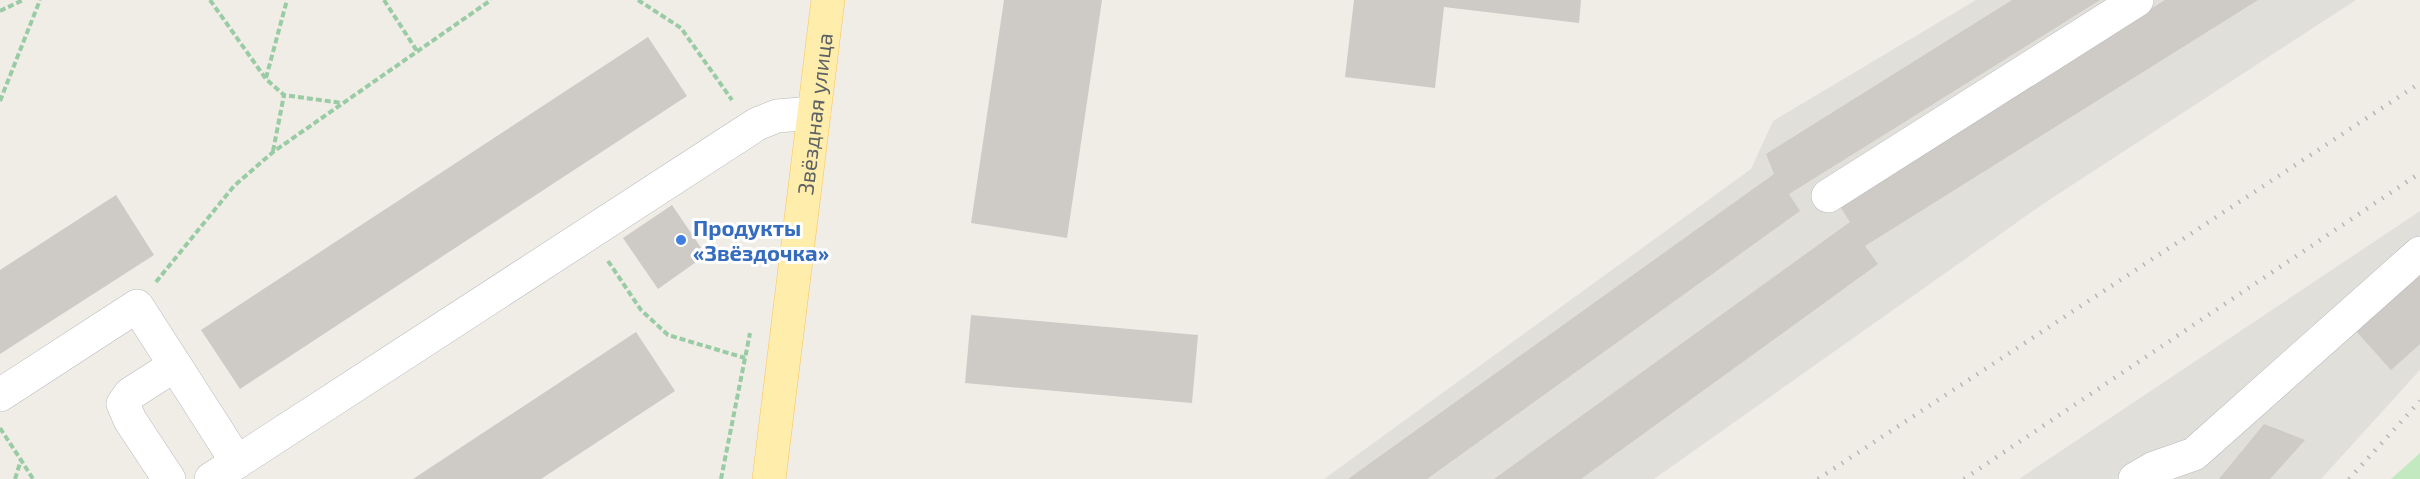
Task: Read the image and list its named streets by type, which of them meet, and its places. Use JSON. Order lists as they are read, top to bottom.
{
  "streets": {
    "main road": ["Звёздная улица"]
  },
  "places": ["Продукты «Звёздочка»"]
}
